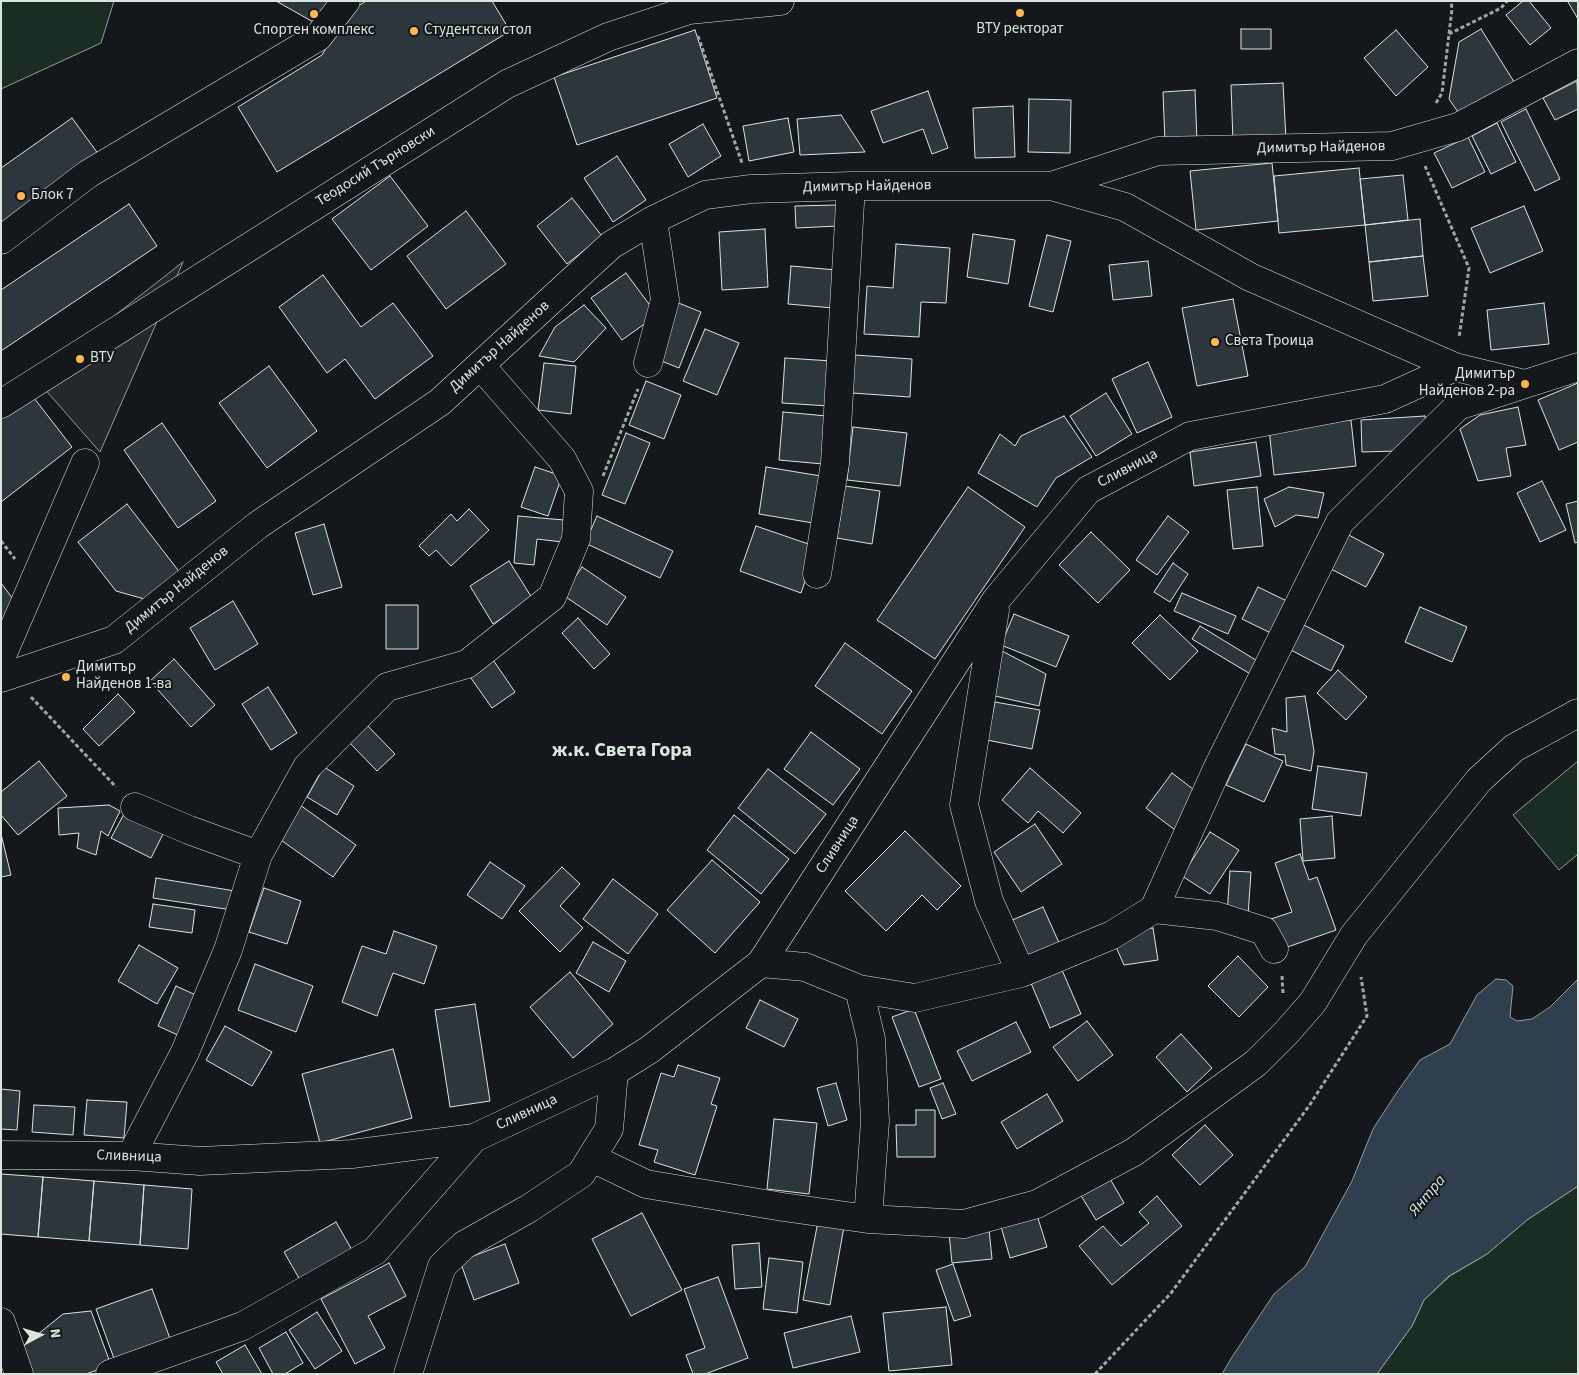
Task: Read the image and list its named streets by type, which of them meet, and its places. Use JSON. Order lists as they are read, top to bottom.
{
  "streets": {
    "street": ["Димитър Найденов", "Теодосий Търновски", "Сливница"]
  },
  "crossings": [
    ["Димитър Найденов", "Сливница"]
  ],
  "districts": ["ж.к. Света Гора"],
  "water": ["Янтра"],
  "places": [
    "ВТУ ректорат",
    "Спортен комплекс",
    "Студентски стол",
    "Блок 7",
    "Света Троица",
    "ВТУ",
    "Димитър Найденов 2-ра",
    "Димитър Найденов 1-ва"
  ],
  "north": "right"
}
